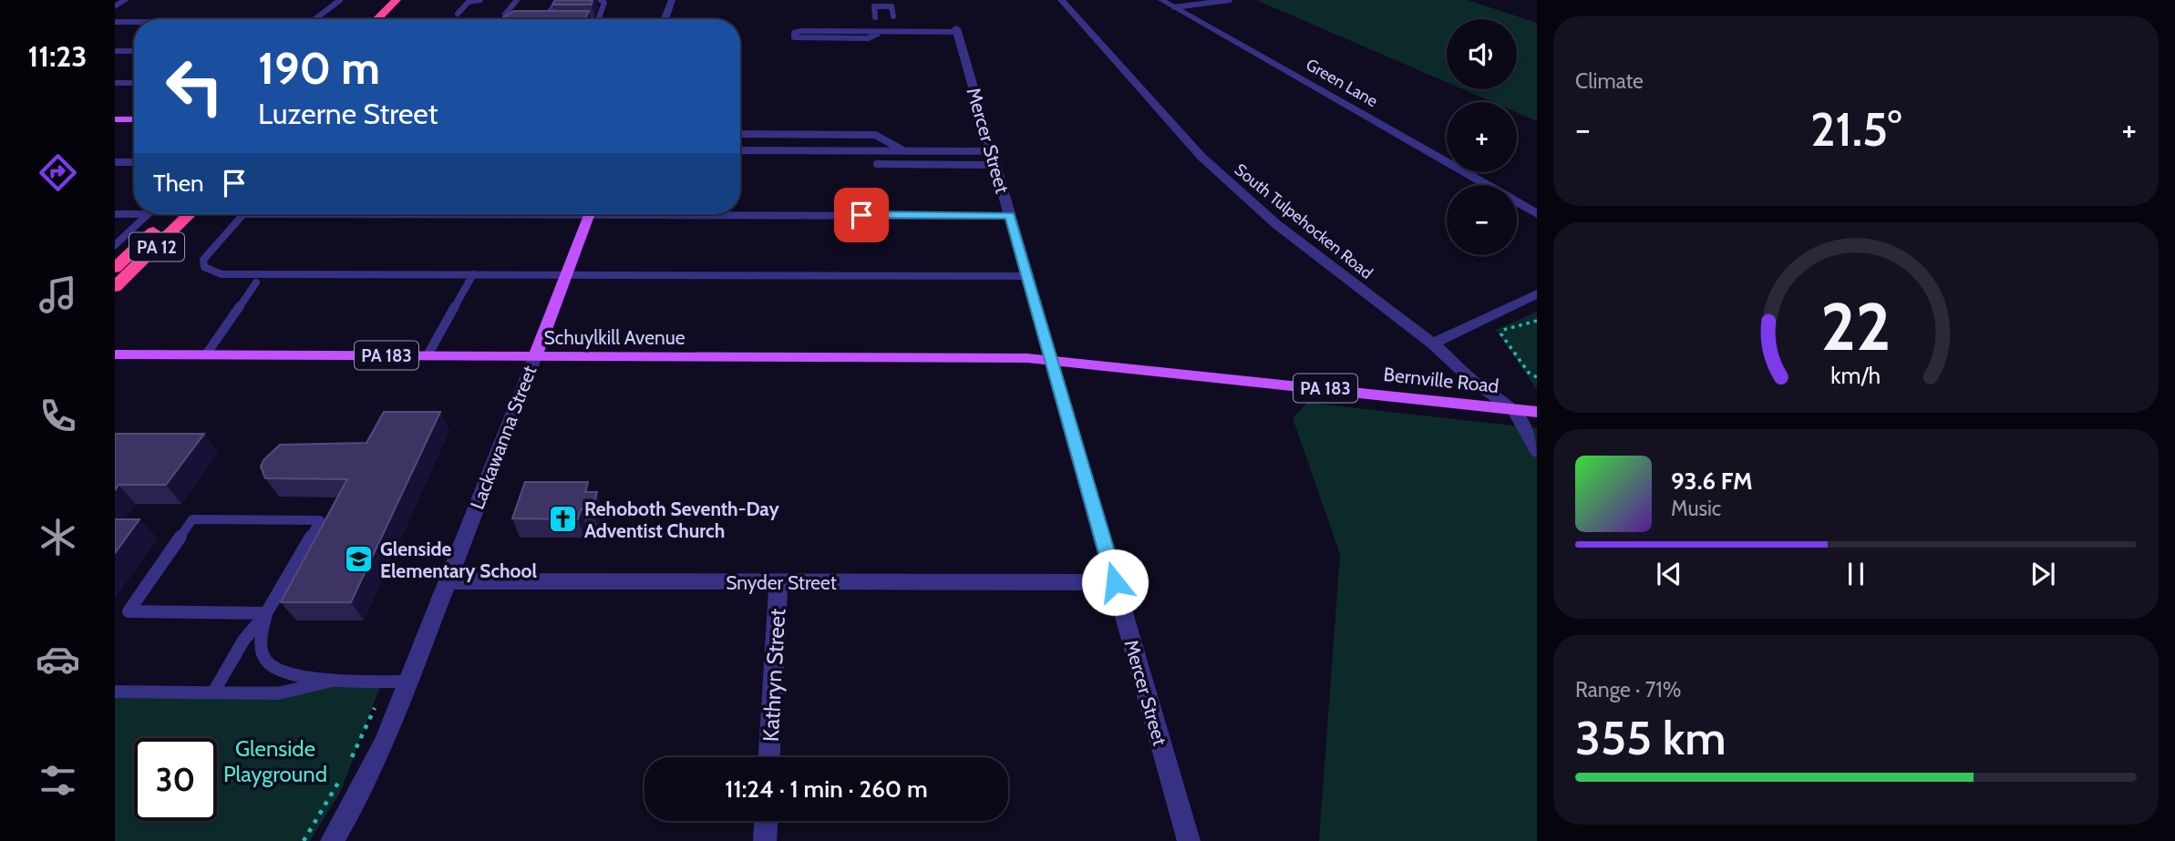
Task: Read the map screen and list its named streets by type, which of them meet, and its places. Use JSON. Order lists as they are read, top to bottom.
{
  "streets": {
    "highway": ["PA 12"],
    "main road": [
      "Schuylkill Avenue",
      "PA 183",
      "Bernville Road",
      "Lackawanna Street"
    ],
    "street": [
      "Green Lane",
      "Mercer Street",
      "South Tulpehocken Road",
      "Snyder Street",
      "Kathryn Street"
    ]
  },
  "crossings": [
    ["Mercer Street", "Schuylkill Avenue"],
    ["Mercer Street", "Snyder Street"],
    ["South Tulpehocken Road", "Bernville Road"],
    ["Schuylkill Avenue", "Bernville Road"],
    ["Schuylkill Avenue", "Lackawanna Street"],
    ["Lackawanna Street", "Snyder Street"],
    ["Snyder Street", "Kathryn Street"]
  ],
  "parks": ["Glenside Playground"],
  "places": {
    "church": ["Rehoboth Seventh-Day Adventist Church"],
    "school or university": ["Glenside Elementary School"]
  },
  "page": {
    "tabs": "11:23",
    "tile": [
      "Climate",
      ["Range · 71%", "355 km"]
    ],
    "map_buttons": ["+", "−"],
    "turn": ["190 m", "Luzerne Street"],
    "heat": ["−", "21.5°", "+"],
    "then": "Then",
    "song": ["93.6 FM", "Music"],
    "limit": "30",
    "trip": "11:24 · 1 min · 260 m",
    "gauge": ["22", "km/h"]
  }
}
